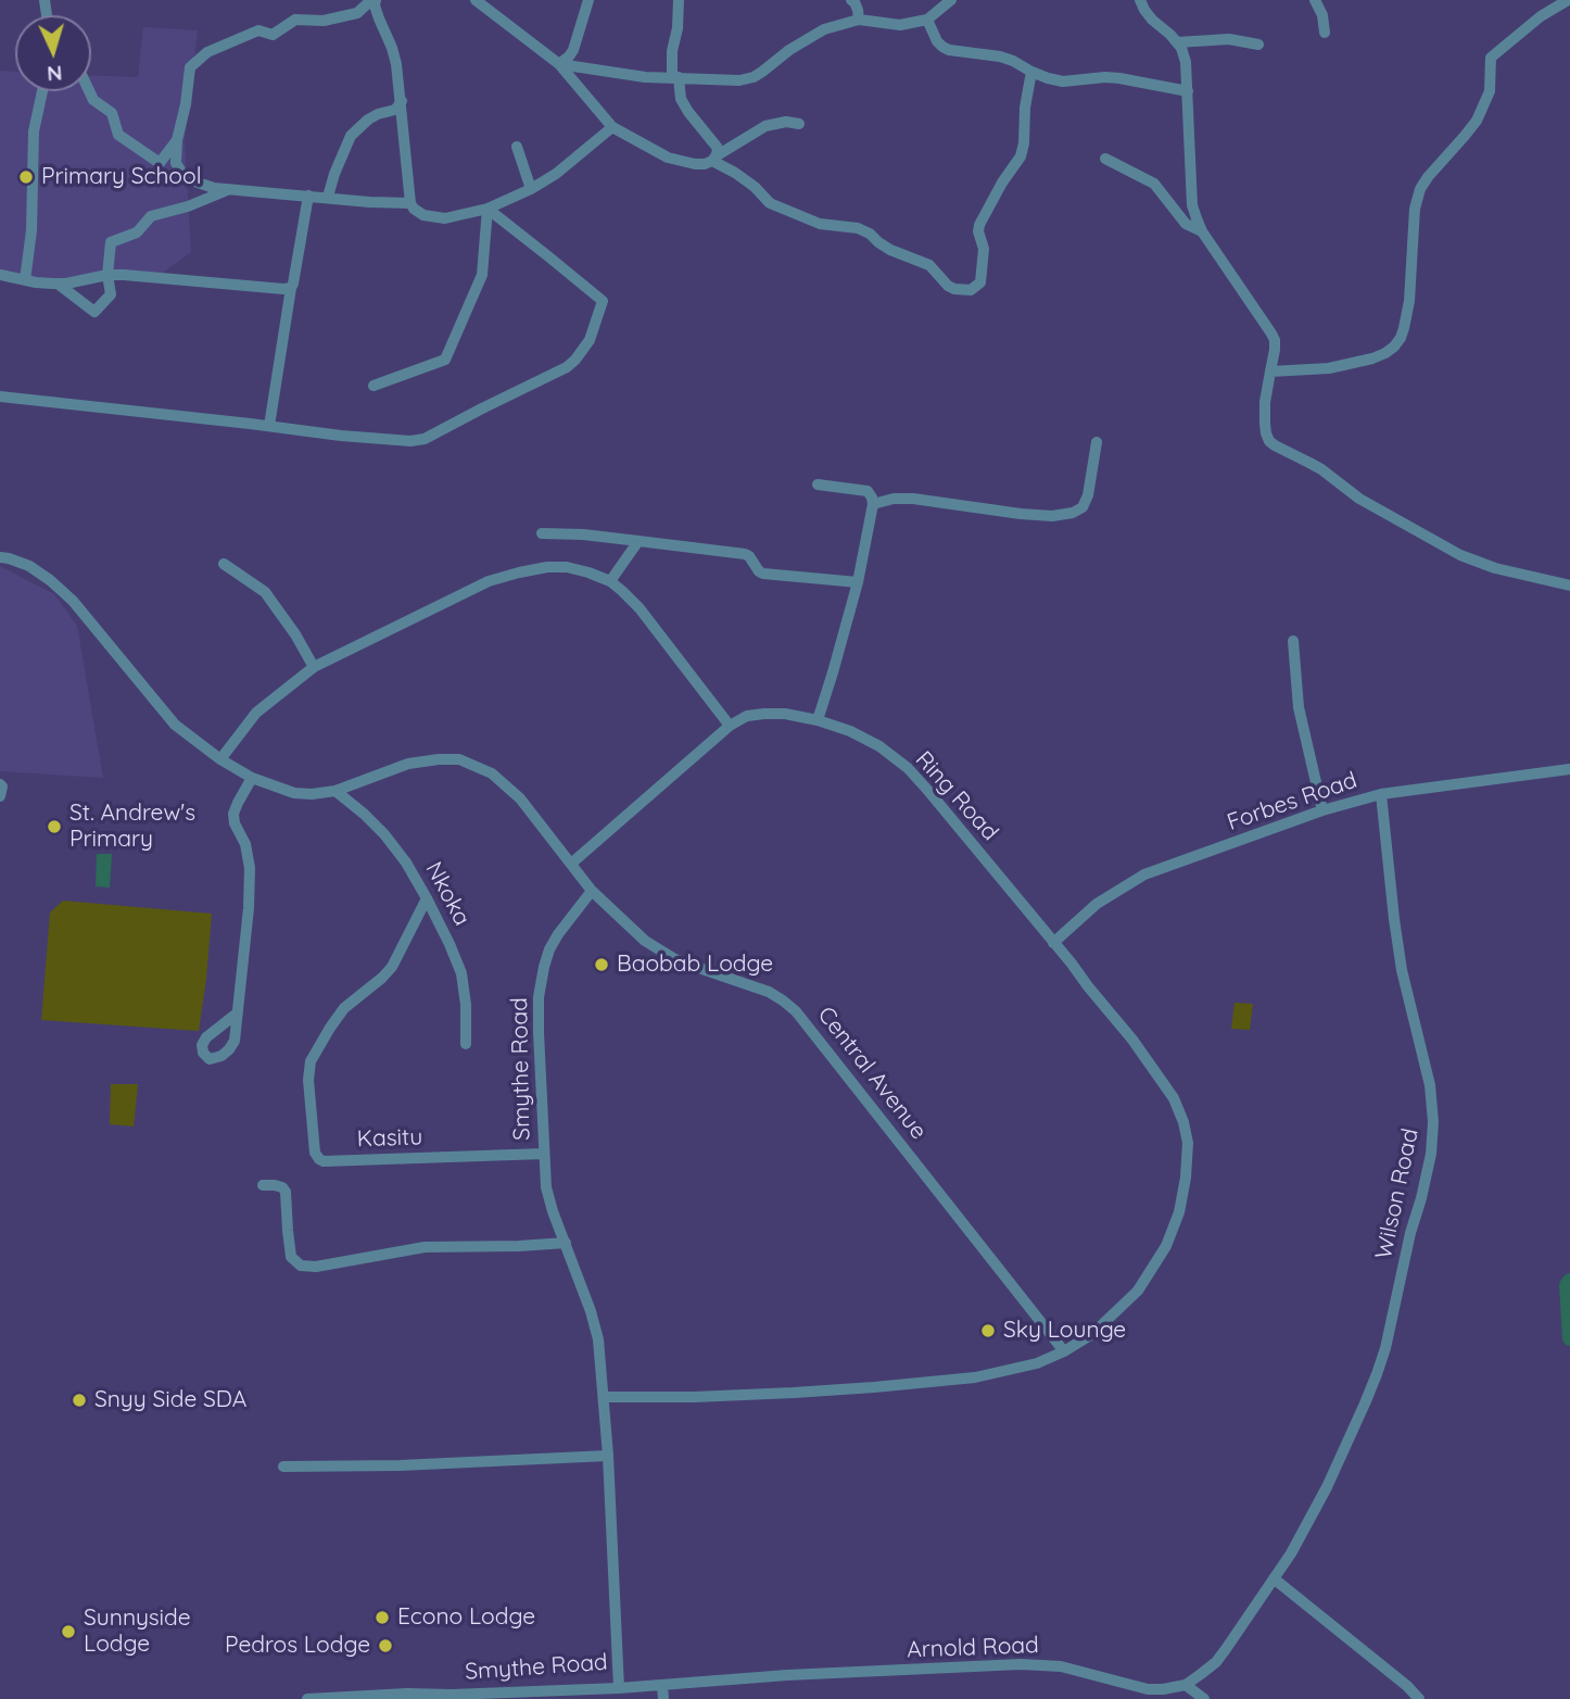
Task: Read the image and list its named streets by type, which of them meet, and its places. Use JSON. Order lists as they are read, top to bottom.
{
  "streets": {
    "street": [
      "Ring Road",
      "Forbes Road",
      "Nkoka",
      "Smythe Road",
      "Central Avenue",
      "Kasitu",
      "Wilson Road",
      "Arnold Road"
    ]
  },
  "crossings": [
    ["Ring Road", "Forbes Road"],
    ["Ring Road", "Smythe Road"],
    ["Ring Road", "Central Avenue"],
    ["Forbes Road", "Wilson Road"],
    ["Nkoka", "Kasitu"],
    ["Smythe Road", "Central Avenue"],
    ["Smythe Road", "Kasitu"],
    ["Smythe Road", "Arnold Road"]
  ],
  "places": [
    "Primary School",
    "St. Andrew's Primary",
    "Baobab Lodge",
    "Sky Lounge",
    "Snyy Side SDA",
    "Econo Lodge",
    "Sunnyside Lodge",
    "Pedros Lodge"
  ],
  "north": "bottom"
}
